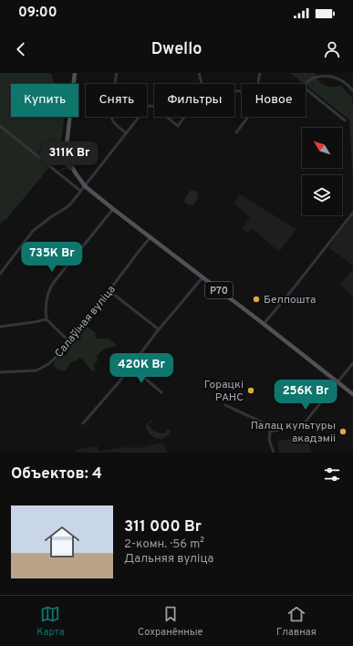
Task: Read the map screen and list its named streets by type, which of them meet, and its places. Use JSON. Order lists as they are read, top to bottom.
{
  "streets": {
    "main road": ["Р70"],
    "street": ["Салаўіная вуліца"]
  },
  "crossings": [
    ["Р70", "Салаўіная вуліца"]
  ],
  "places": ["Белпошта", "Горацкі РАНС", "Палац культуры акадэміі"],
  "north": "top left",
  "page": {
    "status": "09:00",
    "header": "Dwello",
    "chip": [
      "Купить",
      "Снять",
      "Фильтры",
      "Новое"
    ],
    "price": [
      "311K Br",
      "735K Br",
      "420K Br",
      "256K Br"
    ],
    "heading": "Объектов: 4",
    "list": [
      {
        "name": "311 000 Br",
        "note": "2-комн. · 56 m² · Дальняя вуліца"
      }
    ],
    "tabs": ["Карта", "Сохранённые", "Главная"]
  }
}
